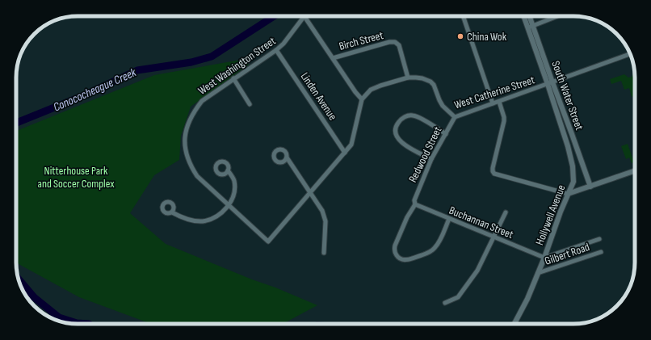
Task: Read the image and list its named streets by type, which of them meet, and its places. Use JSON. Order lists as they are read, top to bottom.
{
  "streets": {
    "street": [
      "Birch Street",
      "West Washington Street",
      "West Catherine Street",
      "South Water Street",
      "Linden Avenue",
      "Redwood Street",
      "Hollywell Avenue",
      "Buchannan Street",
      "Gilbert Road"
    ]
  },
  "crossings": [
    ["Birch Street", "West Catherine Street"],
    ["West Washington Street", "Linden Avenue"],
    ["West Catherine Street", "South Water Street"],
    ["West Catherine Street", "Redwood Street"],
    ["West Catherine Street", "Hollywell Avenue"],
    ["South Water Street", "Hollywell Avenue"],
    ["Redwood Street", "Buchannan Street"],
    ["Hollywell Avenue", "Buchannan Street"],
    ["Hollywell Avenue", "Gilbert Road"]
  ],
  "water": ["Conococheague Creek"],
  "parks": ["Nitterhouse Park and Soccer Complex"],
  "places": ["China Wok"]
}
